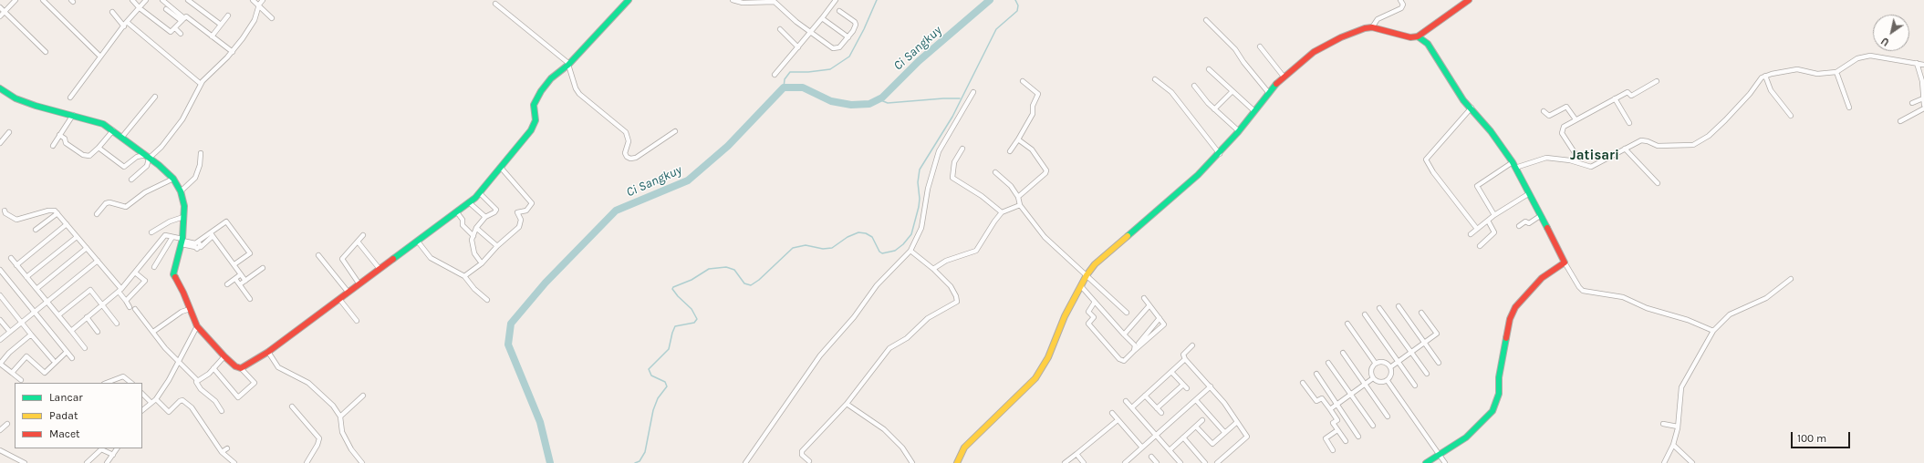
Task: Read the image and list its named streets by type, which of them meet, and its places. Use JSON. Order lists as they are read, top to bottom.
{
  "districts": ["Jatisari"],
  "water": ["Ci Sangkuy"],
  "legend": ["Lancar", "Padat", "Macet"],
  "scale_bar": "100 m",
  "north": "bottom left"
}
